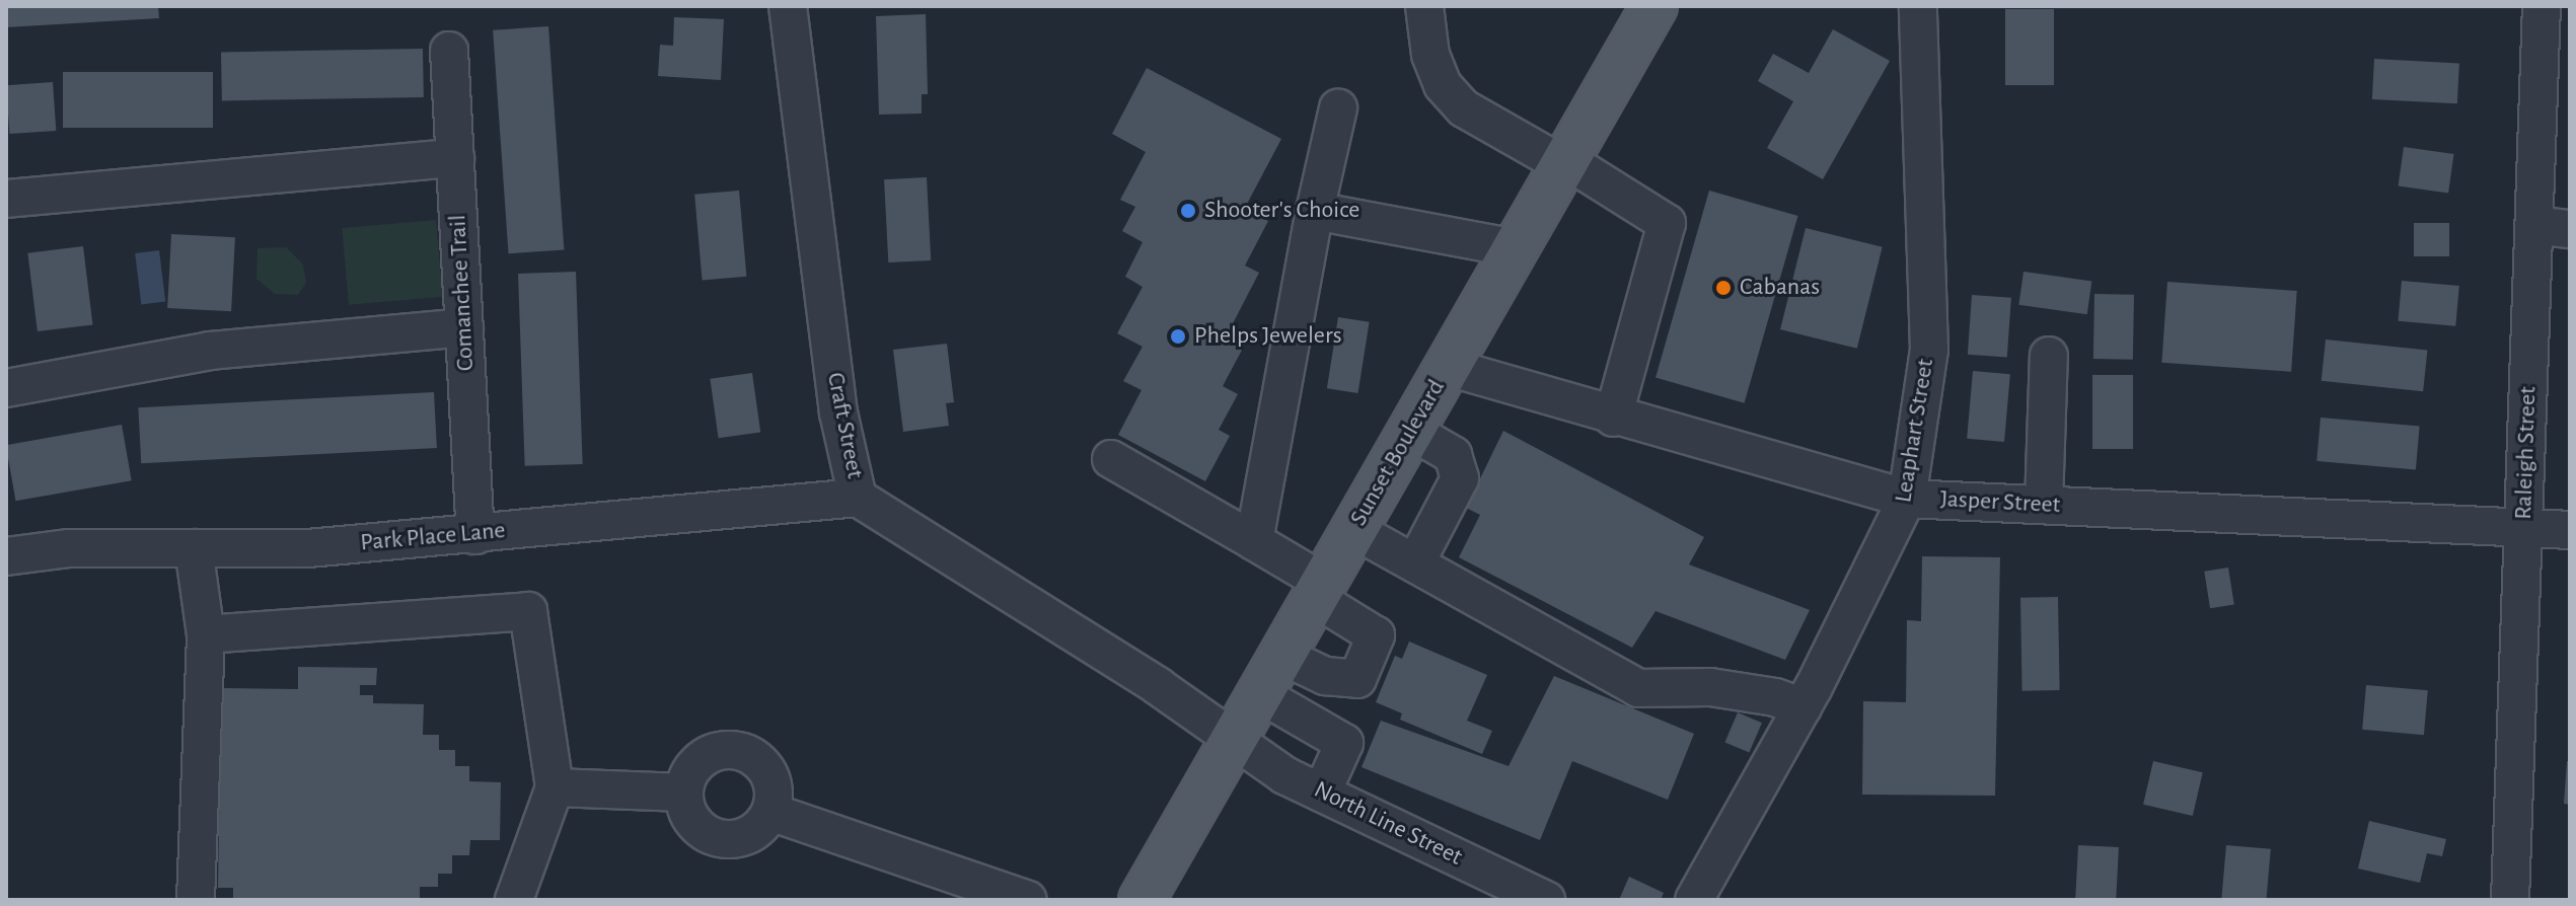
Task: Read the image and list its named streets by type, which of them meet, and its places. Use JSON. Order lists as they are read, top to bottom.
{
  "streets": {
    "main road": ["Sunset Boulevard"],
    "street": [
      "Comanchee Trail",
      "Craft Street",
      "Leaphart Street",
      "Raleigh Street",
      "Jasper Street",
      "Park Place Lane",
      "North Line Street"
    ]
  },
  "crossings": [
    ["Comanchee Trail", "Park Place Lane"],
    ["Craft Street", "Sunset Boulevard"],
    ["Craft Street", "Park Place Lane"],
    ["Craft Street", "North Line Street"],
    ["Leaphart Street", "Jasper Street"],
    ["Sunset Boulevard", "Jasper Street"],
    ["Sunset Boulevard", "North Line Street"],
    ["Raleigh Street", "Jasper Street"]
  ],
  "places": ["Shooter's Choice", "Cabanas", "Phelps Jewelers"]
}
